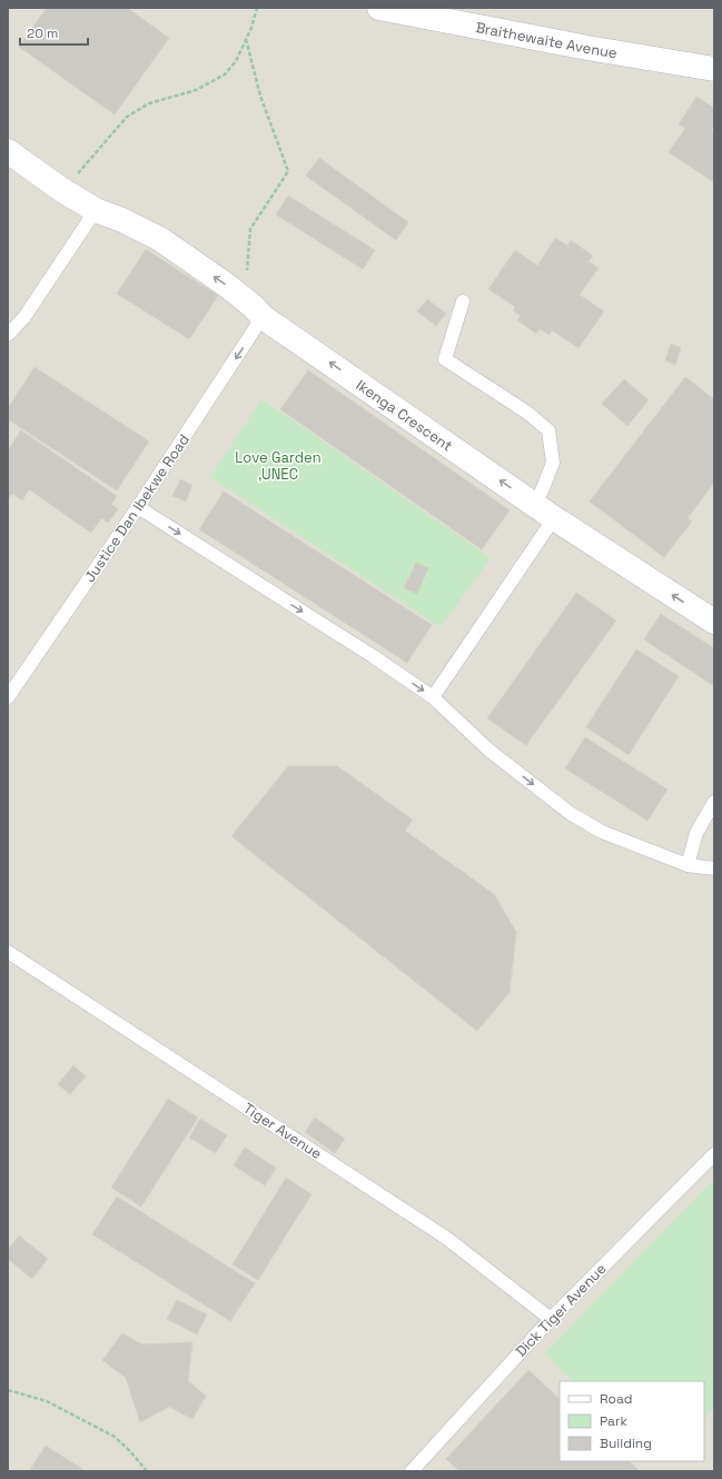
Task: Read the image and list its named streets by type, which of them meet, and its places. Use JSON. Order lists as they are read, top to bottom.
{
  "streets": {
    "street": ["Braithewaite Avenue", "Ikenga Crescent"],
    "lane": ["Justice Dan Ibekwe Road", "Tiger Avenue", "Dick Tiger Avenue"]
  },
  "crossings": [
    ["Ikenga Crescent", "Justice Dan Ibekwe Road"],
    ["Tiger Avenue", "Dick Tiger Avenue"]
  ],
  "one_way": ["Ikenga Crescent", "Justice Dan Ibekwe Road"],
  "parks": ["Love Garden ,UNEC"],
  "legend": ["Road", "Park", "Building"],
  "scale_bar": "20 m"
}
